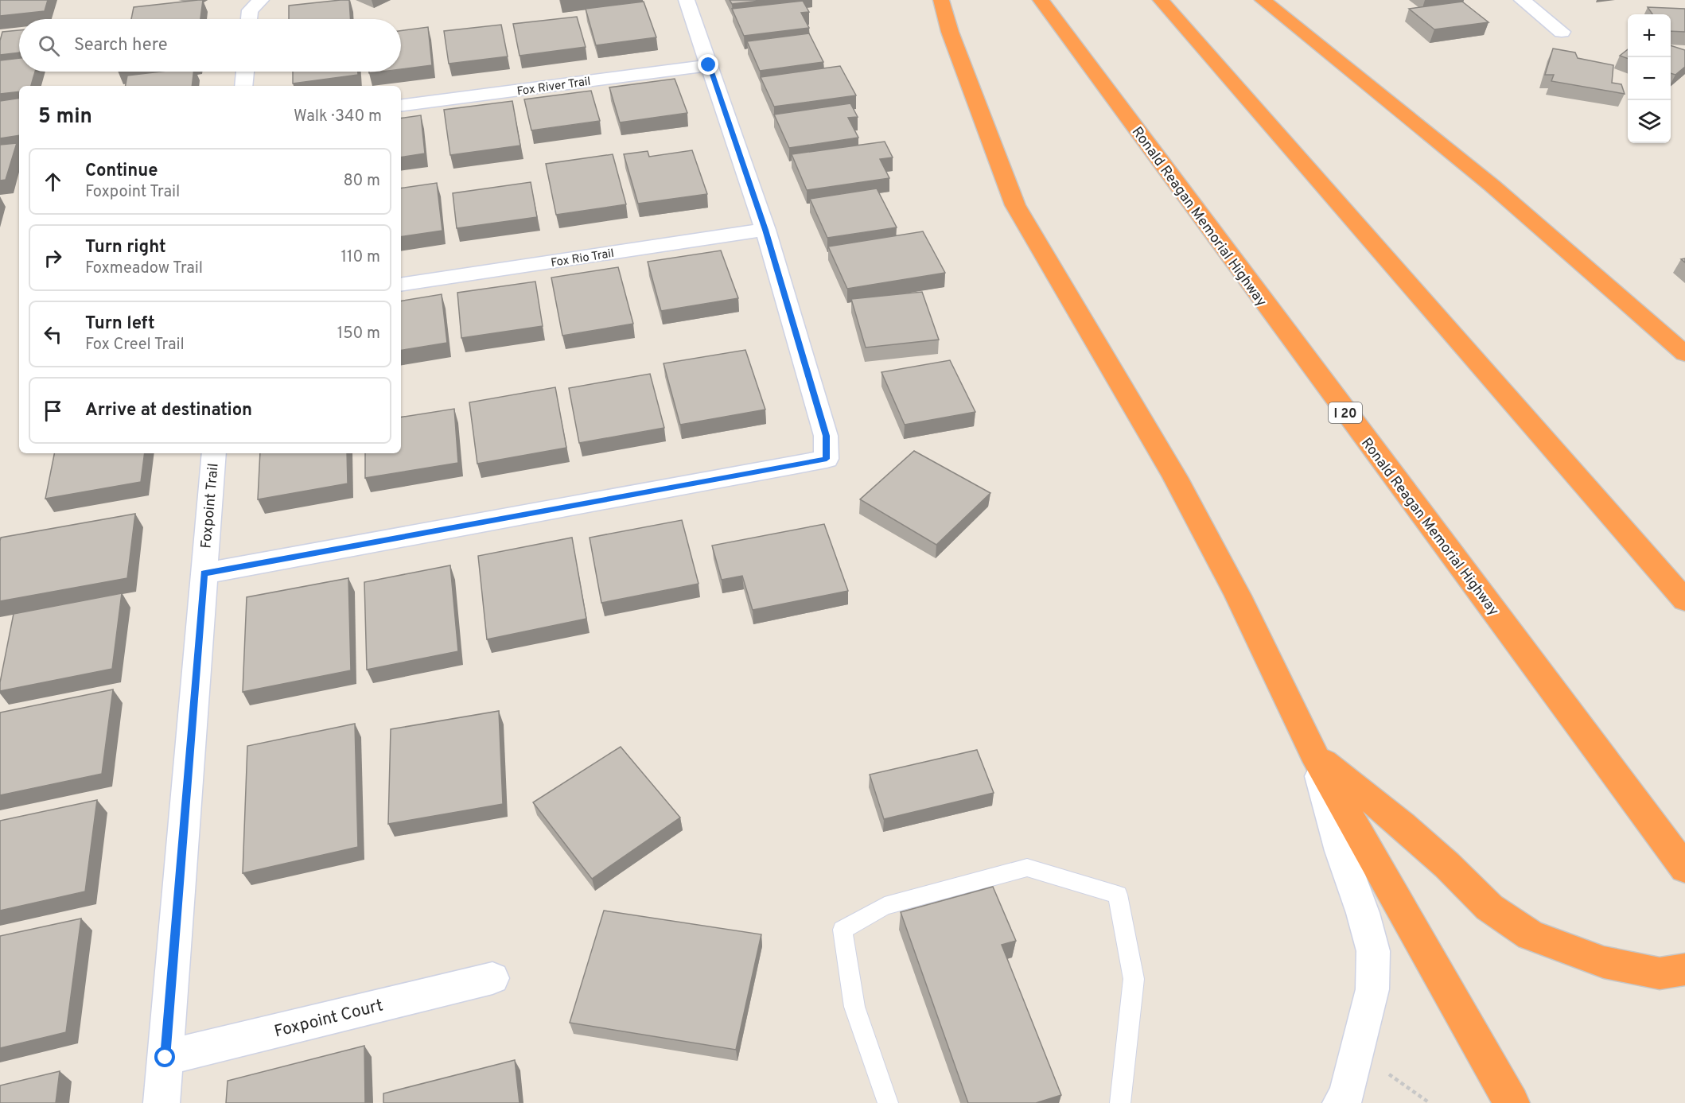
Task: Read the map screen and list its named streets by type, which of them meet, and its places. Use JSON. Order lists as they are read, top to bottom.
{
  "streets": {
    "highway": ["Ronald Reagan Memorial Highway", "I 20"],
    "street": [
      "Fox River Trail",
      "Fox Rio Trail",
      "Foxpoint Trail",
      "Foxpoint Court"
    ]
  },
  "crossings": [
    ["Foxpoint Trail", "Foxpoint Court"]
  ],
  "page": {
    "map_buttons": ["+", "−"],
    "search": "Search here",
    "heading": ["5 min", "Walk · 340 m"],
    "list": [
      ["Continue", "Foxpoint Trail", "80 m"],
      ["Turn right", "Foxmeadow Trail", "110 m"],
      ["Turn left", "Fox Creel Trail", "150 m"],
      "Arrive at destination"
    ]
  }
}
